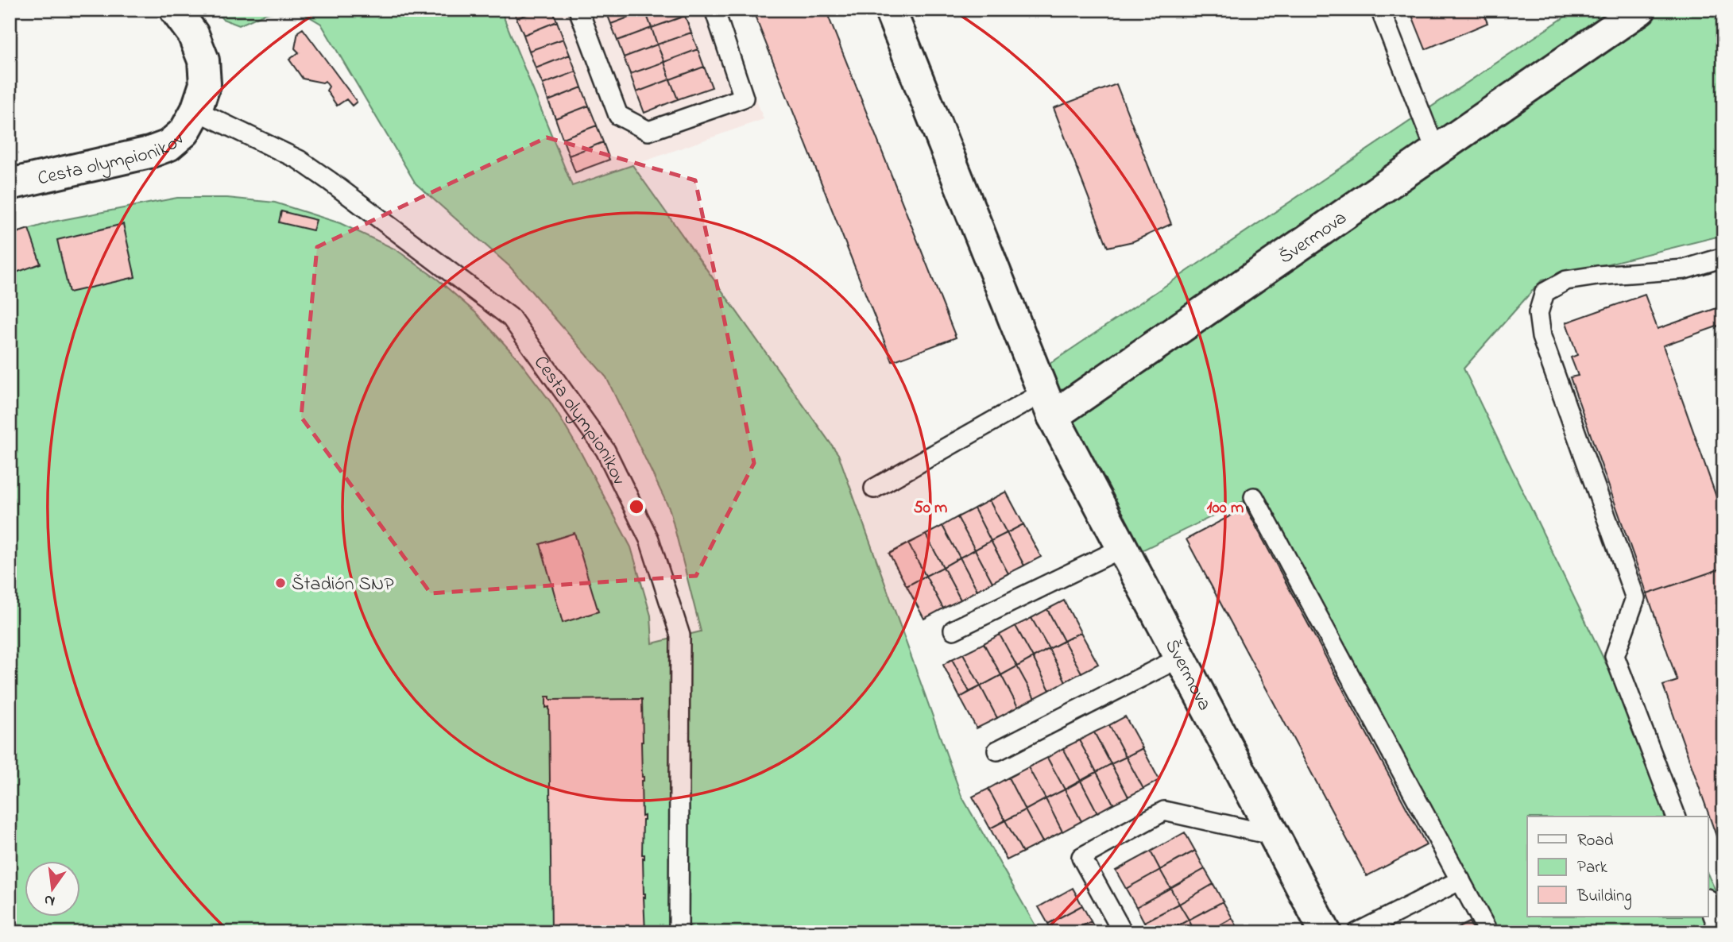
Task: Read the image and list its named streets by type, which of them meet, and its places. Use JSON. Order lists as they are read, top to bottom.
{
  "streets": {
    "street": ["Cesta olympionikov", "Švermova"]
  },
  "places": ["Štadión SNP"],
  "legend": ["Road", "Park", "Building"],
  "north": "bottom",
  "rings": ["50 m", "100 m"]
}
